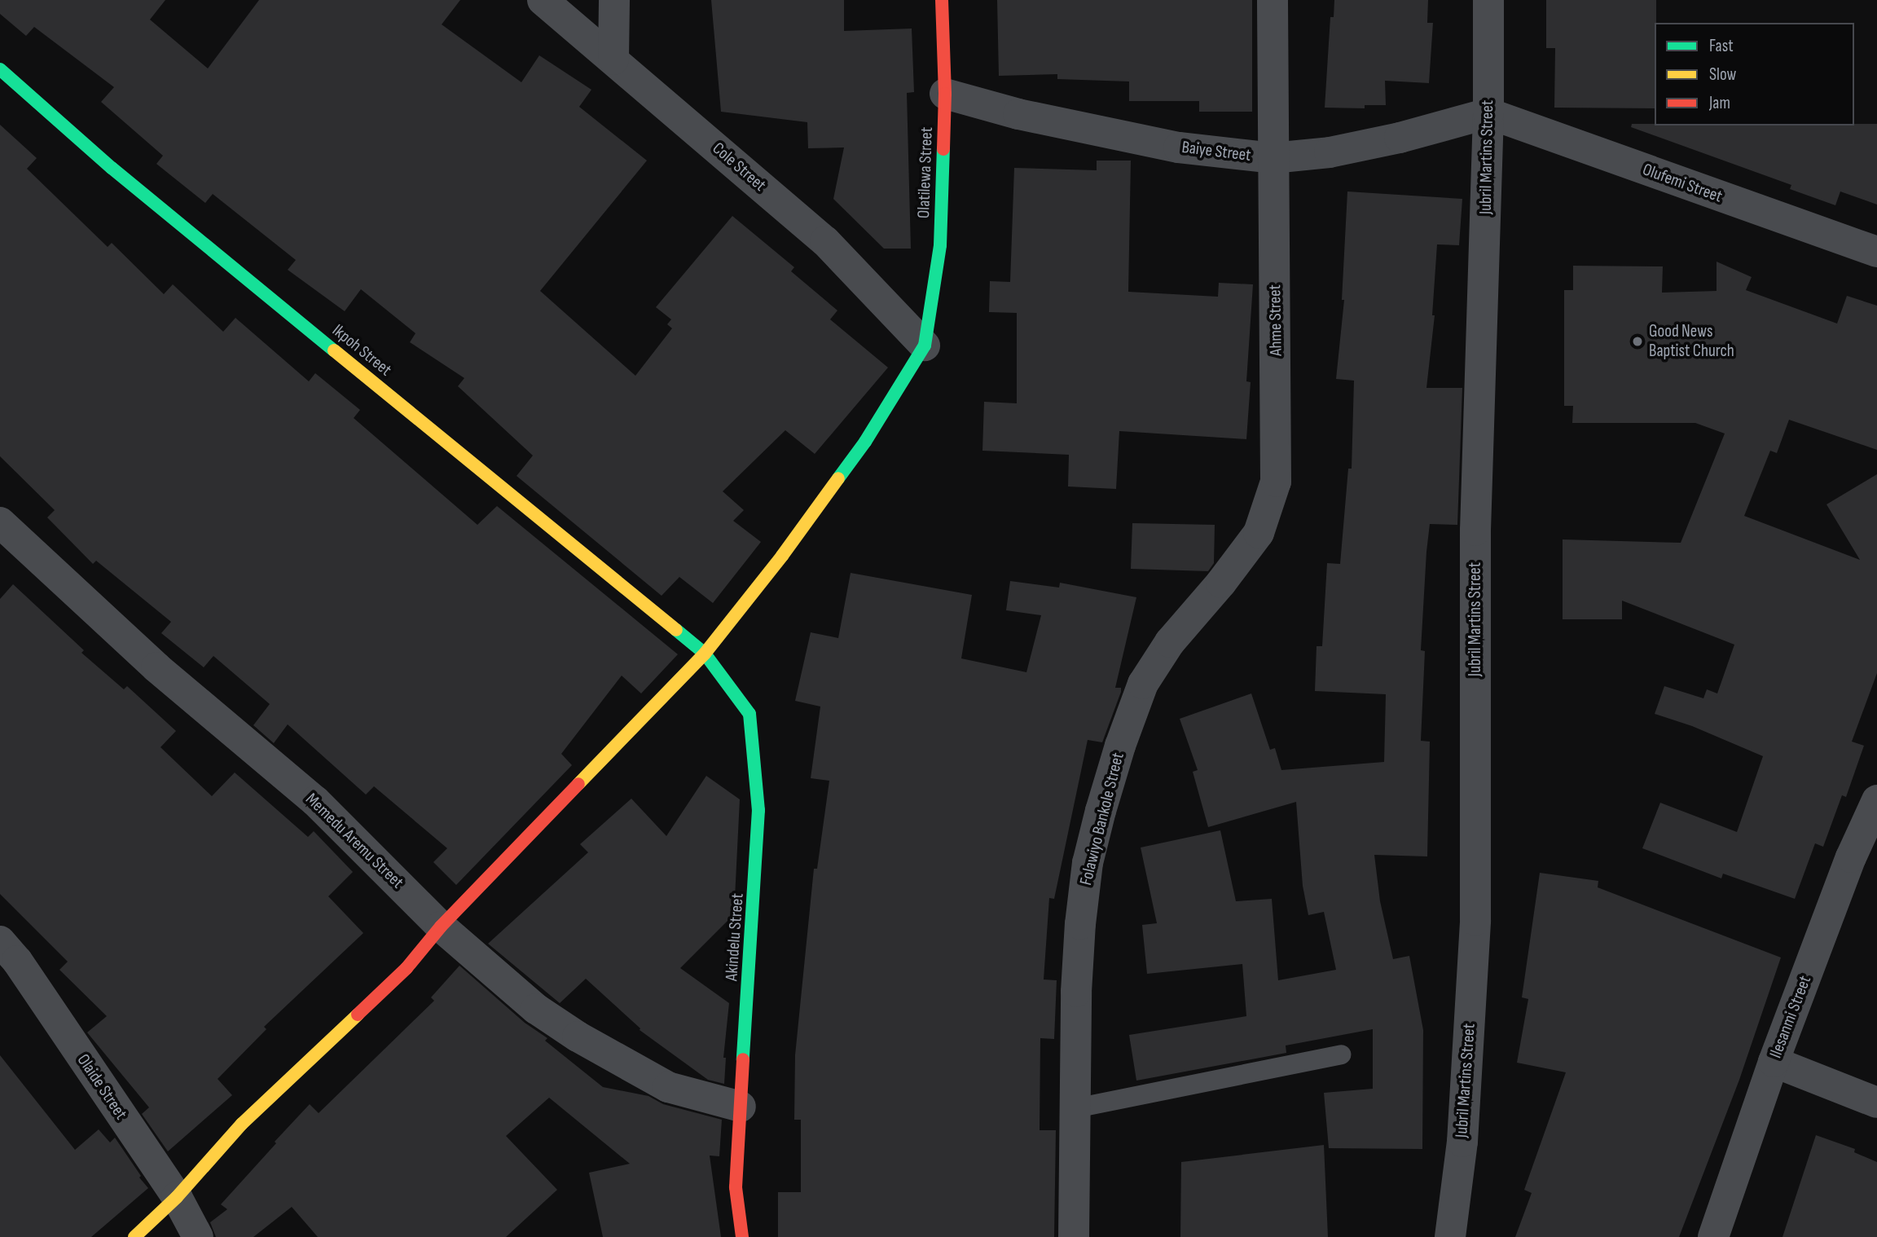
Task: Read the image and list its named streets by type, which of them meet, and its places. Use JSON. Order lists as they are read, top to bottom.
{
  "streets": {
    "street": [
      "Baiye Street",
      "Jubril Martins Street",
      "Cole Street",
      "Olatilewa Street",
      "Olufemi Street",
      "Ahme Street",
      "Ikpoh Street",
      "Folawiyo Bankole Street",
      "Memedu Aremu Street",
      "Akindelu Street",
      "Ilesanmi Street",
      "Olaide Street"
    ]
  },
  "crossings": [
    ["Baiye Street", "Jubril Martins Street"],
    ["Baiye Street", "Olatilewa Street"],
    ["Baiye Street", "Olufemi Street"],
    ["Baiye Street", "Ahme Street"],
    ["Jubril Martins Street", "Olufemi Street"],
    ["Cole Street", "Olatilewa Street"],
    ["Ahme Street", "Folawiyo Bankole Street"],
    ["Ikpoh Street", "Akindelu Street"],
    ["Memedu Aremu Street", "Akindelu Street"]
  ],
  "places": ["Good News Baptist Church"],
  "legend": ["Fast", "Slow", "Jam"]
}
